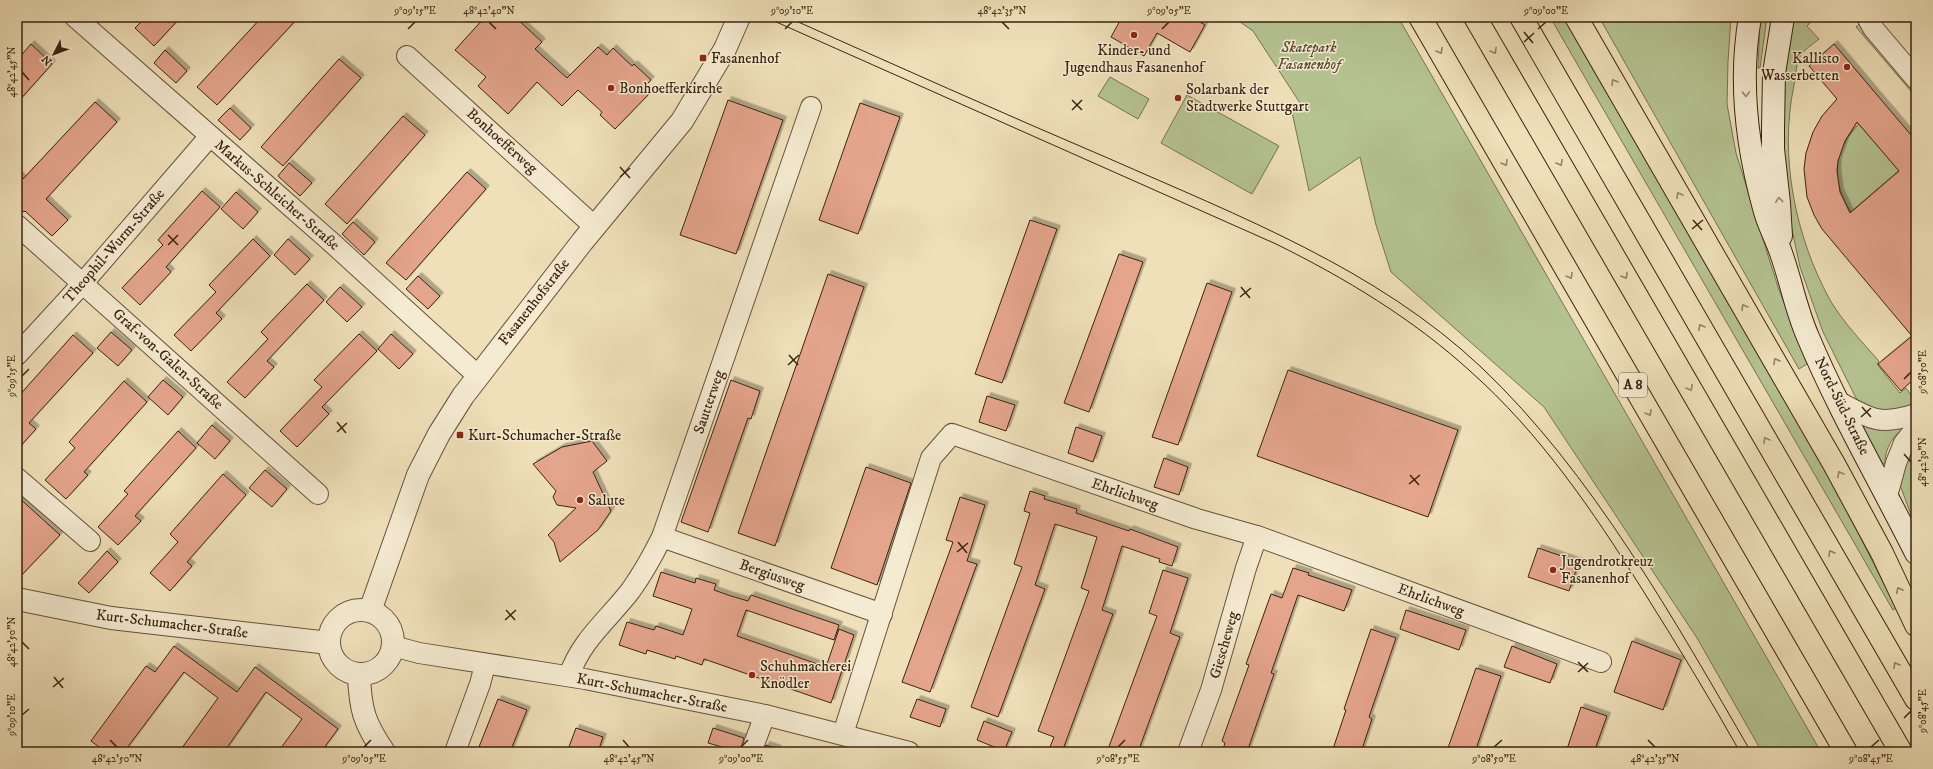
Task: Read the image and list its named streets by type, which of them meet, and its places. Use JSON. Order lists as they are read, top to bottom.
{
  "streets": {
    "highway": ["A 8"],
    "street": [
      "Bonhoefferweg",
      "Markus-Schleicher-Straße",
      "Theophil-Wurm-Straße",
      "Fasanenhofstraße",
      "Graf-von-Galen-Straße",
      "Sautterweg",
      "Nord-Süd-Straße",
      "Ehrlichweg",
      "Bergiusweg",
      "Kurt-Schumacher-Straße",
      "Giescheweg"
    ]
  },
  "crossings": [
    ["Bonhoefferweg", "Fasanenhofstraße"],
    ["Markus-Schleicher-Straße", "Theophil-Wurm-Straße"],
    ["Markus-Schleicher-Straße", "Fasanenhofstraße"],
    ["Theophil-Wurm-Straße", "Graf-von-Galen-Straße"],
    ["Fasanenhofstraße", "Kurt-Schumacher-Straße"],
    ["Sautterweg", "Bergiusweg"],
    ["Sautterweg", "Kurt-Schumacher-Straße"],
    ["Ehrlichweg", "Bergiusweg"],
    ["Ehrlichweg", "Kurt-Schumacher-Straße"],
    ["Ehrlichweg", "Giescheweg"]
  ],
  "parks": ["Skatepark Fasanenhof"],
  "places": {
    "other": [
      "Kinder- und Jugendhaus Fasanenhof",
      "Kallisto Wasserbetten",
      "Bonhoefferkirche",
      "Solarbank der Stadtwerke Stuttgart",
      "Salute",
      "Jugendrotkreuz Fasanenhof",
      "Schuhmacherei Knödler"
    ],
    "transit": ["Fasanenhof", "Kurt-Schumacher-Straße"]
  },
  "north": "bottom left",
  "coordinates": [
    "9°09'15\"E",
    "48°42'40\"N",
    "9°09'10\"E",
    "48°42'35\"N",
    "9°09'05\"E",
    "9°09'00\"E",
    "48°42'45\"N",
    "9°08'50\"E",
    "48°42'30\"N",
    "48°42'50\"N",
    "9°08'45\"E",
    "9°08'55\"E"
  ]
}
